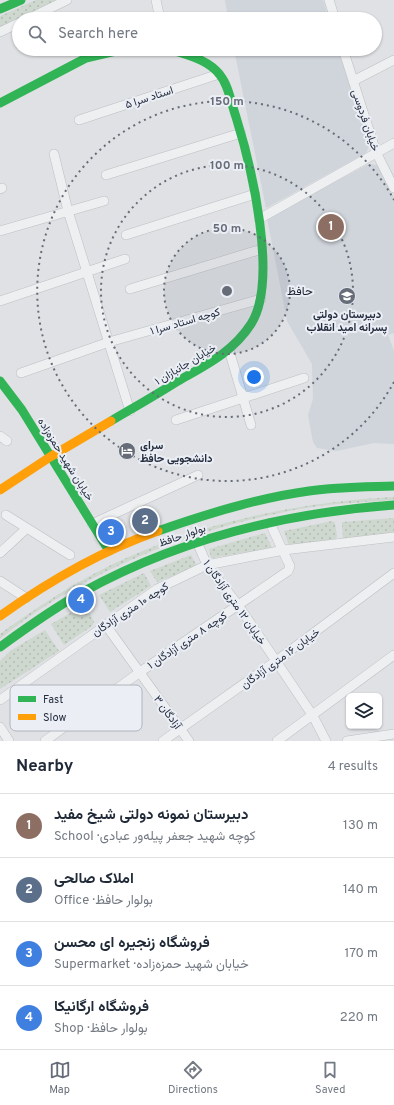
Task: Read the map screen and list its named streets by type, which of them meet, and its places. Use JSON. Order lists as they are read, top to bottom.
{
  "streets": {
    "street": [
      "استاد سرا ۵",
      "خیابان فردوسی",
      "کوچه استاد سرا ۱",
      "خیابان جانبازان ۱",
      "خیابان شهید حمزه‌زاده",
      "بولوار حافظ",
      "خیابان ۱۲ متری آزادگان ۱",
      "کوچه ۱۰ متری آزادگان",
      "کوچه ۸ متری آزادگان ۱",
      "خیابان ۱۶ متری آزادگان",
      "آزادگان ۳"
    ]
  },
  "crossings": [
    ["استاد سرا ۵", "خیابان جانبازان ۱"],
    ["کوچه استاد سرا ۱", "خیابان جانبازان ۱"],
    ["خیابان جانبازان ۱", "خیابان شهید حمزه‌زاده"],
    ["خیابان شهید حمزه‌زاده", "بولوار حافظ"],
    ["بولوار حافظ", "خیابان ۱۲ متری آزادگان ۱"],
    ["بولوار حافظ", "کوچه ۸ متری آزادگان ۱"],
    ["خیابان ۱۲ متری آزادگان ۱", "کوچه ۱۰ متری آزادگان"],
    ["خیابان ۱۲ متری آزادگان ۱", "کوچه ۸ متری آزادگان ۱"],
    ["خیابان ۱۲ متری آزادگان ۱", "خیابان ۱۶ متری آزادگان"],
    ["کوچه ۱۰ متری آزادگان", "کوچه ۸ متری آزادگان ۱"],
    ["کوچه ۱۰ متری آزادگان", "آزادگان ۳"],
    ["کوچه ۸ متری آزادگان ۱", "آزادگان ۳"],
    ["خیابان ۱۶ متری آزادگان", "آزادگان ۳"]
  ],
  "districts": ["حافظ"],
  "places": {
    "school or university": ["دبیرستان دولتی پسرانه امید انقلاب"],
    "hotel": ["سرای دانشجویی حافظ"]
  },
  "legend": ["Fast", "Slow"],
  "page": {
    "search": "Search here",
    "pins": [
      "1",
      "2",
      "3",
      "4"
    ],
    "heading": ["Nearby", "4 results"],
    "list": [
      {
        "mark": "1",
        "name": "دبیرستان نمونه دولتی شیخ مفید",
        "note": "School · کوچه شهید جعفر پیله‌ور عبادی",
        "value": "130 m"
      },
      {
        "mark": "2",
        "name": "املاک صالحی",
        "note": "Office · بولوار حافظ",
        "value": "140 m"
      },
      {
        "mark": "3",
        "name": "فروشگاه زنجیره ای محسن",
        "note": "Supermarket · خیابان شهید حمزه‌زاده",
        "value": "170 m"
      },
      {
        "mark": "4",
        "name": "فروشگاه ارگانیکا",
        "note": "Shop · بولوار حافظ",
        "value": "220 m"
      }
    ],
    "nav": ["Map", "Directions", "Saved"]
  },
  "rings": ["150 m", "100 m", "50 m"]
}
